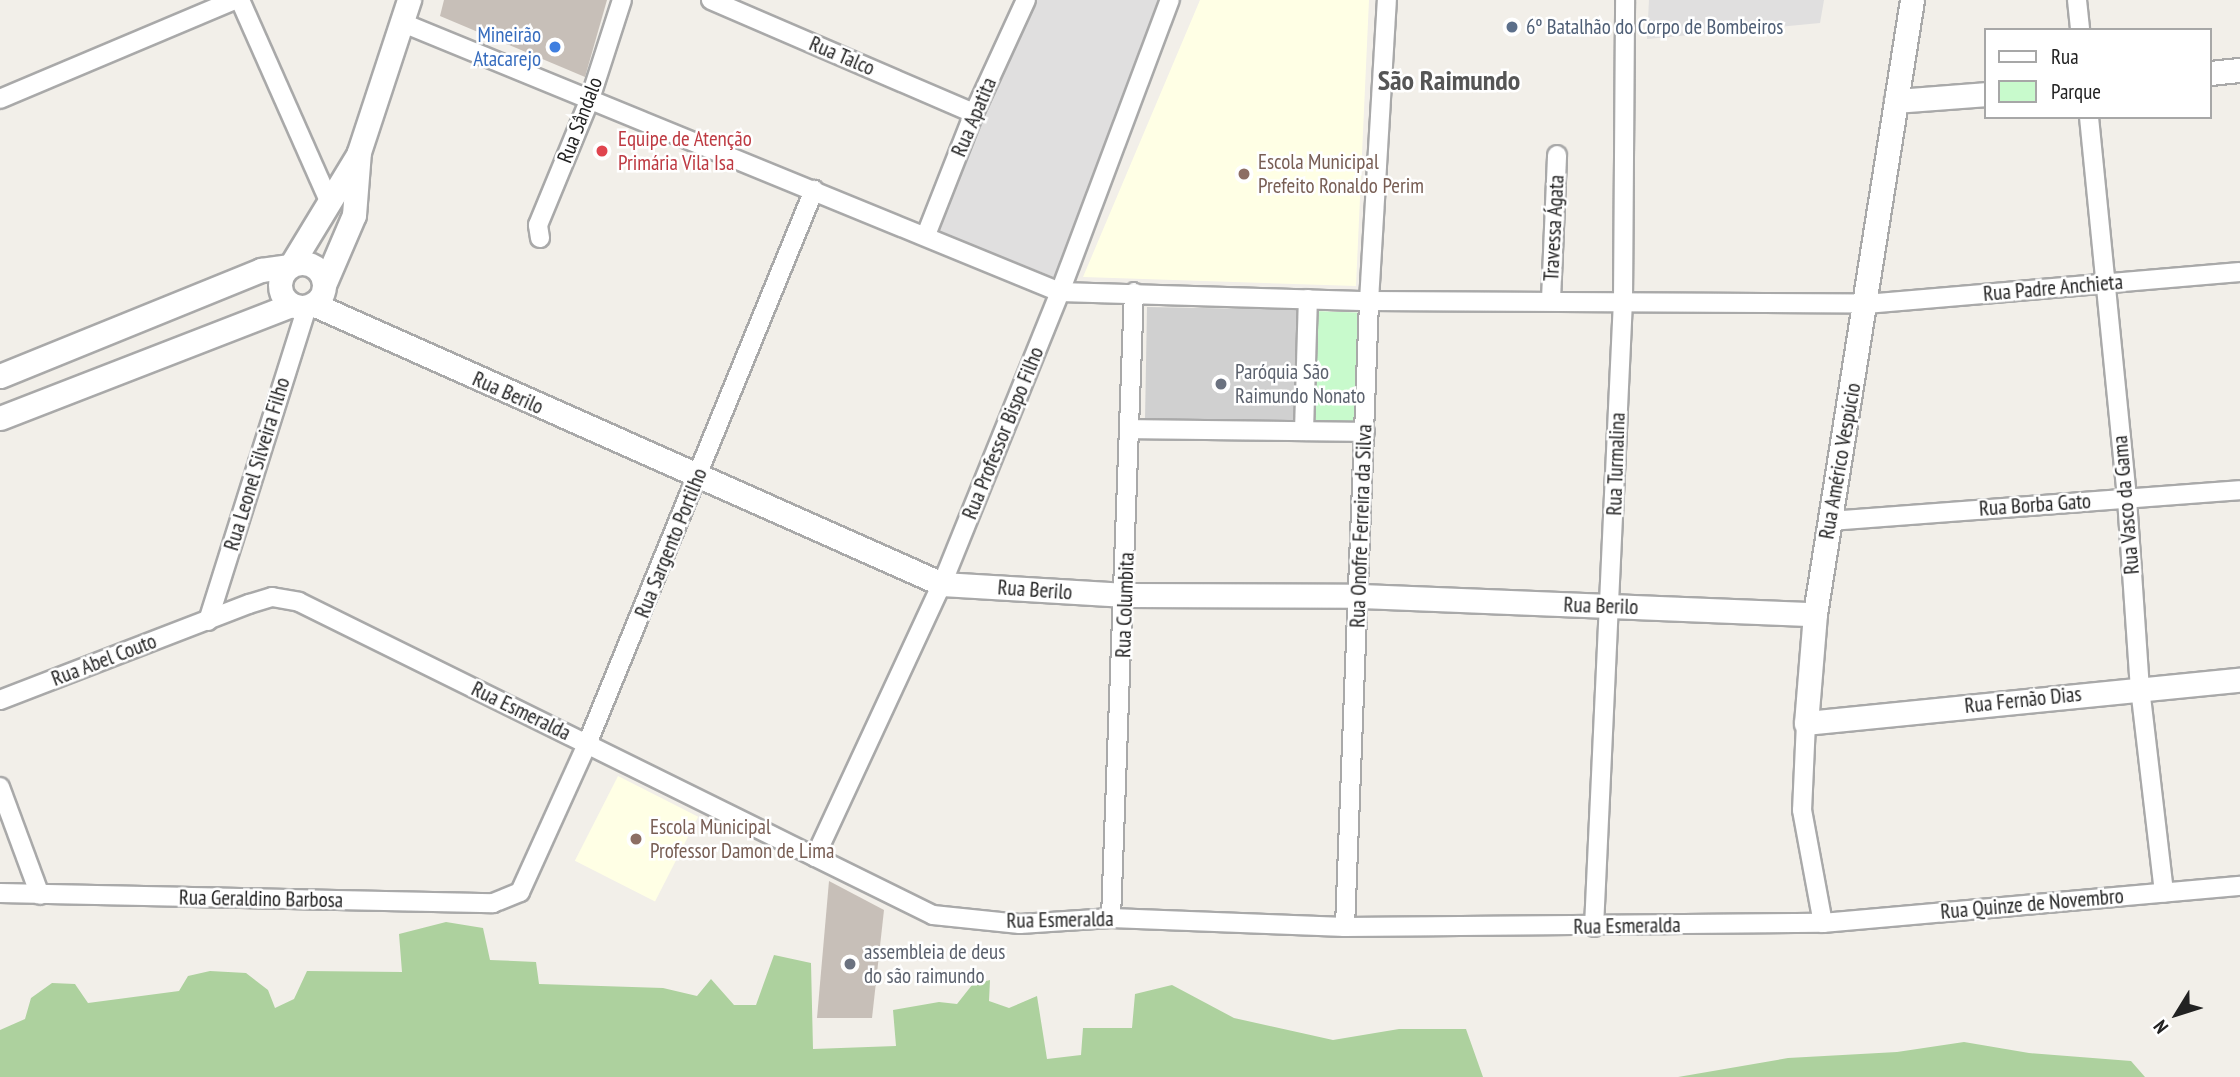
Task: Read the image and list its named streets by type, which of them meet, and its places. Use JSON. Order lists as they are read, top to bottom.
{
  "streets": {
    "street": [
      "Rua Talco",
      "Rua Apatita",
      "Rua Sândalo",
      "Travessa Ágata",
      "Rua Padre Anchieta",
      "Rua Berilo",
      "Rua Professor Bispo Filho",
      "Rua Américo Vespúcio",
      "Rua Leonel Silveira Filho",
      "Rua Turmalina",
      "Rua Borba Gato",
      "Rua Vasco da Gama",
      "Rua Onofre Ferreira da Silva",
      "Rua Sargento Portilho",
      "Rua Columbita",
      "Rua Abel Couto",
      "Rua Fernão Dias",
      "Rua Esmeralda",
      "Rua Geraldino Barbosa",
      "Rua Quinze de Novembro"
    ]
  },
  "crossings": [
    ["Rua Talco", "Rua Apatita"],
    ["Travessa Ágata", "Rua Padre Anchieta"],
    ["Rua Padre Anchieta", "Rua Professor Bispo Filho"],
    ["Rua Padre Anchieta", "Rua Américo Vespúcio"],
    ["Rua Padre Anchieta", "Rua Turmalina"],
    ["Rua Padre Anchieta", "Rua Vasco da Gama"],
    ["Rua Padre Anchieta", "Rua Onofre Ferreira da Silva"],
    ["Rua Padre Anchieta", "Rua Columbita"],
    ["Rua Berilo", "Rua Professor Bispo Filho"],
    ["Rua Berilo", "Rua Américo Vespúcio"],
    ["Rua Berilo", "Rua Leonel Silveira Filho"],
    ["Rua Berilo", "Rua Turmalina"],
    ["Rua Berilo", "Rua Onofre Ferreira da Silva"],
    ["Rua Berilo", "Rua Sargento Portilho"],
    ["Rua Berilo", "Rua Columbita"],
    ["Rua Professor Bispo Filho", "Rua Esmeralda"],
    ["Rua Américo Vespúcio", "Rua Borba Gato"],
    ["Rua Américo Vespúcio", "Rua Fernão Dias"],
    ["Rua Américo Vespúcio", "Rua Esmeralda"],
    ["Rua Américo Vespúcio", "Rua Quinze de Novembro"],
    ["Rua Leonel Silveira Filho", "Rua Abel Couto"],
    ["Rua Leonel Silveira Filho", "Rua Esmeralda"],
    ["Rua Turmalina", "Rua Esmeralda"],
    ["Rua Borba Gato", "Rua Vasco da Gama"],
    ["Rua Vasco da Gama", "Rua Fernão Dias"],
    ["Rua Vasco da Gama", "Rua Quinze de Novembro"],
    ["Rua Onofre Ferreira da Silva", "Rua Esmeralda"],
    ["Rua Sargento Portilho", "Rua Esmeralda"],
    ["Rua Sargento Portilho", "Rua Geraldino Barbosa"],
    ["Rua Columbita", "Rua Esmeralda"],
    ["Rua Abel Couto", "Rua Esmeralda"],
    ["Rua Esmeralda", "Rua Quinze de Novembro"]
  ],
  "districts": ["São Raimundo"],
  "places": [
    "6º Batalhão do Corpo de Bombeiros",
    "Mineirão Atacarejo",
    "Equipe de Atenção Primária Vila Isa",
    "Escola Municipal Prefeito Ronaldo Perim",
    "Paróquia São Raimundo Nonato",
    "Escola Municipal Professor Damon de Lima",
    "assembleia de deus do são raimundo"
  ],
  "legend": ["Rua", "Parque"],
  "north": "bottom left"
}
